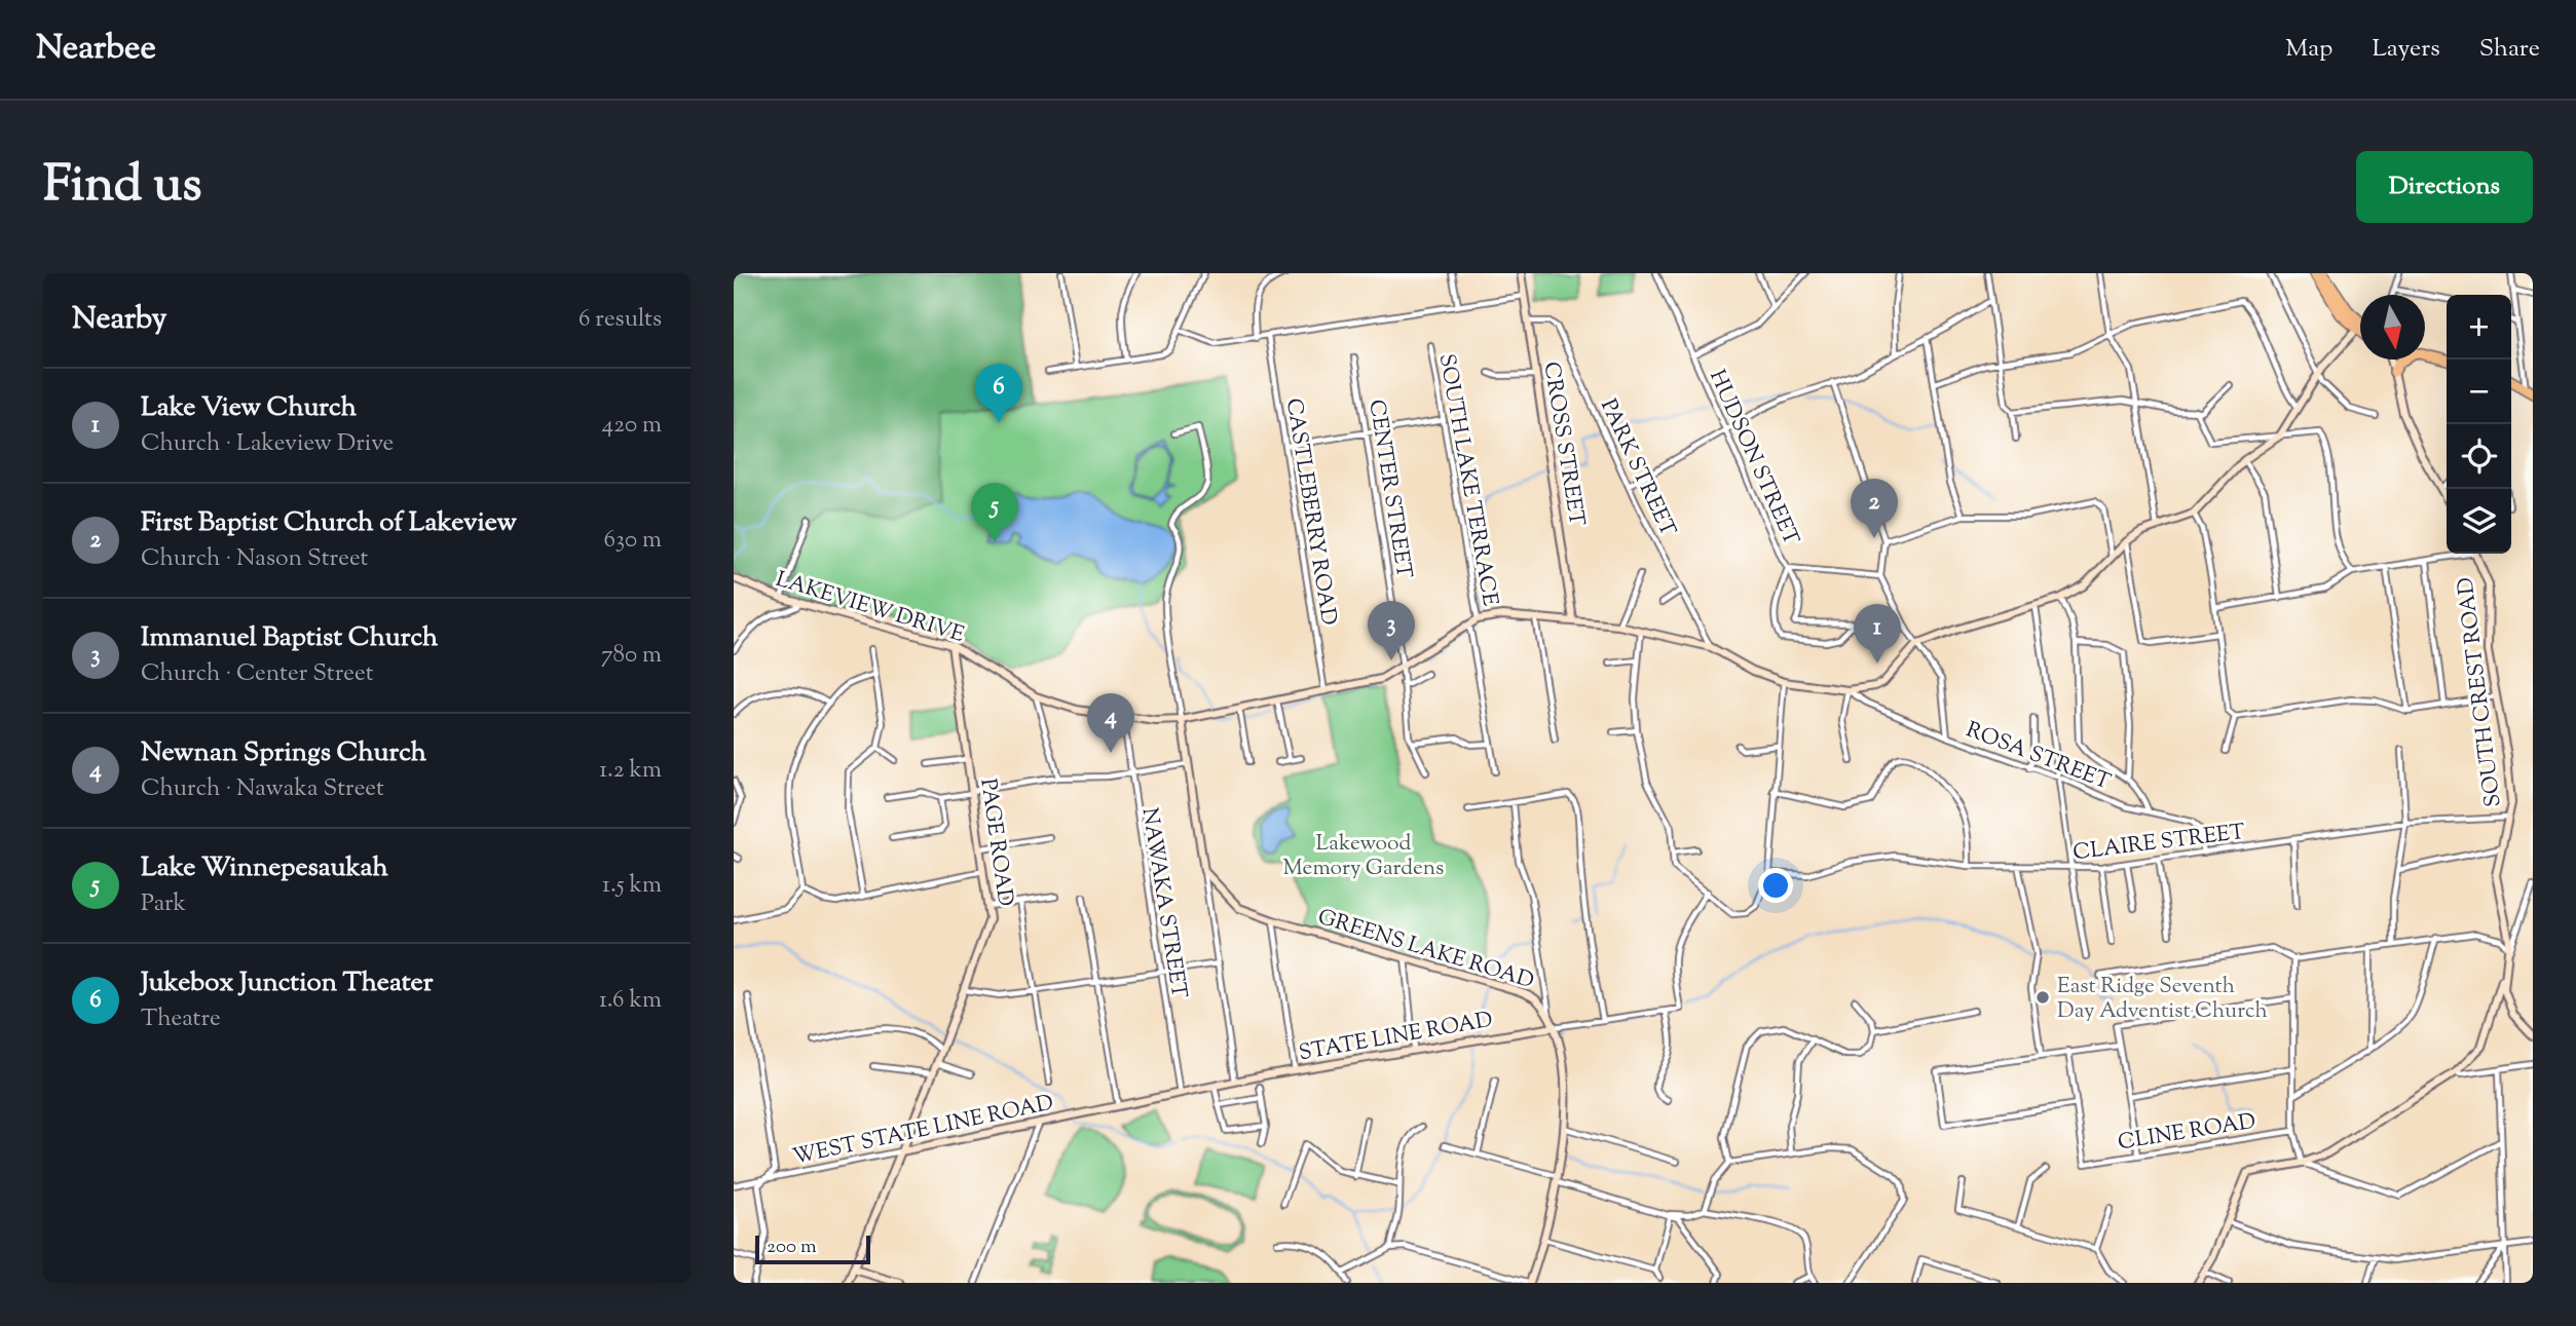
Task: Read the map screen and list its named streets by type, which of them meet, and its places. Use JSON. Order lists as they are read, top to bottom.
{
  "streets": {
    "street": [
      "CROSS STREET",
      "HUDSON STREET",
      "PARK STREET",
      "SOUTH LAKE TERRACE",
      "CENTER STREET",
      "CASTLEBERRY ROAD",
      "LAKEVIEW DRIVE",
      "SOUTH CREST ROAD",
      "ROSA STREET",
      "CLAIRE STREET",
      "PAGE ROAD",
      "NAWAKA STREET",
      "GREENS LAKE ROAD",
      "STATE LINE ROAD",
      "WEST STATE LINE ROAD",
      "CLINE ROAD"
    ]
  },
  "crossings": [
    ["CROSS STREET", "PARK STREET"],
    ["CROSS STREET", "LAKEVIEW DRIVE"],
    ["PARK STREET", "LAKEVIEW DRIVE"],
    ["SOUTH LAKE TERRACE", "LAKEVIEW DRIVE"],
    ["CENTER STREET", "LAKEVIEW DRIVE"],
    ["CASTLEBERRY ROAD", "LAKEVIEW DRIVE"],
    ["LAKEVIEW DRIVE", "ROSA STREET"],
    ["LAKEVIEW DRIVE", "PAGE ROAD"],
    ["LAKEVIEW DRIVE", "NAWAKA STREET"],
    ["SOUTH CREST ROAD", "CLAIRE STREET"],
    ["ROSA STREET", "CLAIRE STREET"],
    ["PAGE ROAD", "WEST STATE LINE ROAD"],
    ["NAWAKA STREET", "STATE LINE ROAD"],
    ["GREENS LAKE ROAD", "STATE LINE ROAD"],
    ["STATE LINE ROAD", "WEST STATE LINE ROAD"]
  ],
  "parks": ["Lakewood Memory Gardens"],
  "places": ["East Ridge Seventh Day Adventist Church"],
  "scale_bar": "200 m",
  "north": "bottom",
  "page": {
    "header": "Nearbee",
    "nav": ["Map", "Layers", "Share"],
    "title": "Find us",
    "buttons": "Directions",
    "heading": ["Nearby", "6 results"],
    "map_buttons": ["+", "−"],
    "pins": [
      "6",
      "2",
      "5",
      "3",
      "1",
      "4"
    ],
    "list": [
      {
        "mark": "1",
        "name": "Lake View Church",
        "note": "Church · Lakeview Drive",
        "value": "420 m"
      },
      {
        "mark": "2",
        "name": "First Baptist Church of Lakeview",
        "note": "Church · Nason Street",
        "value": "630 m"
      },
      {
        "mark": "3",
        "name": "Immanuel Baptist Church",
        "note": "Church · Center Street",
        "value": "780 m"
      },
      {
        "mark": "4",
        "name": "Newnan Springs Church",
        "note": "Church · Nawaka Street",
        "value": "1.2 km"
      },
      {
        "mark": "5",
        "name": "Lake Winnepesaukah",
        "note": "Park",
        "value": "1.5 km"
      },
      {
        "mark": "6",
        "name": "Jukebox Junction Theater",
        "note": "Theatre",
        "value": "1.6 km"
      }
    ],
    "scale": "200 m"
  }
}
